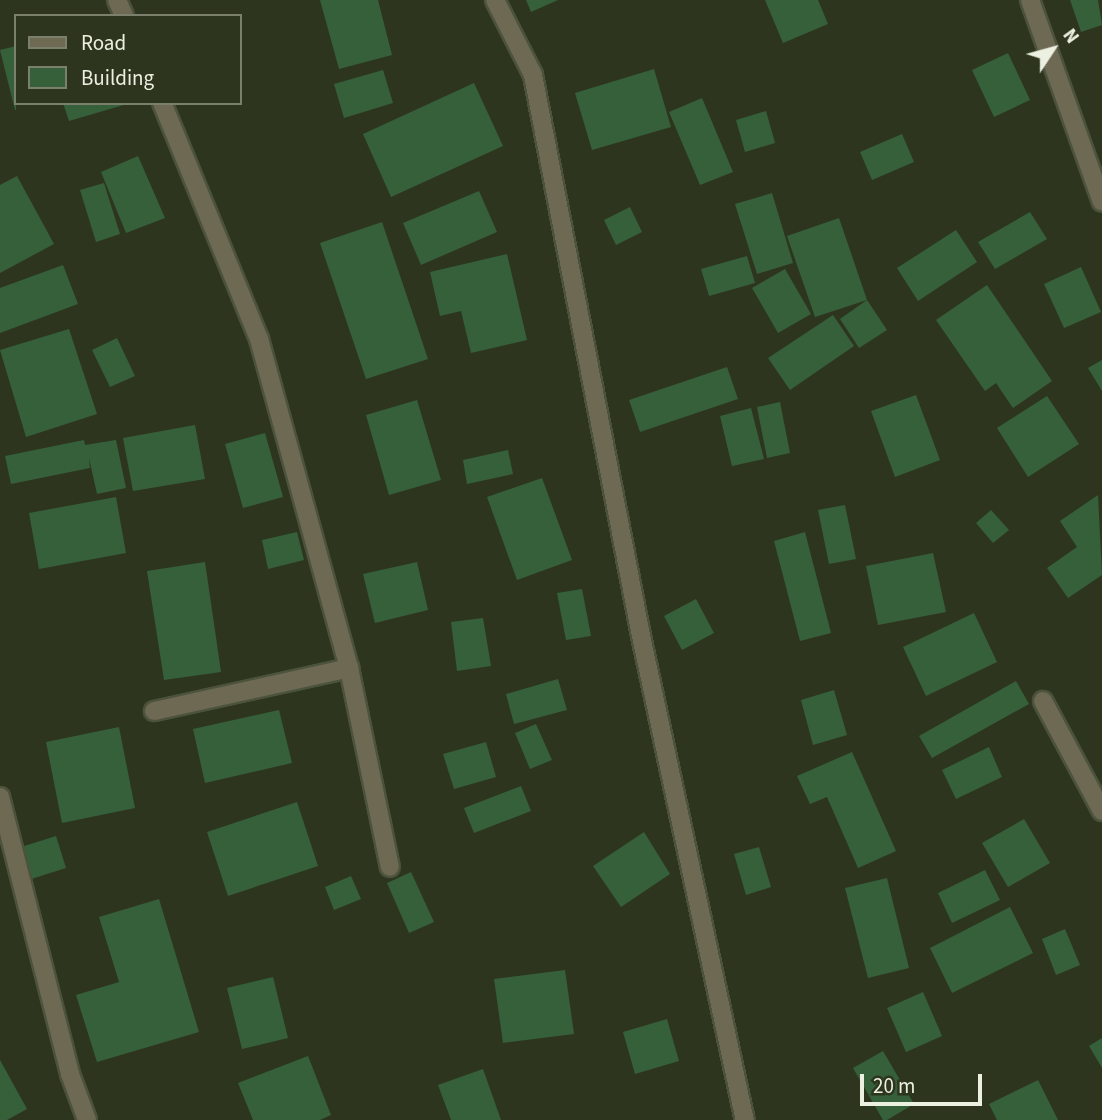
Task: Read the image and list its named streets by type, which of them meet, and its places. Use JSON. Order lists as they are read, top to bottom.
{
  "legend": ["Road", "Building"],
  "scale_bar": "20 m",
  "north": "top right"
}
